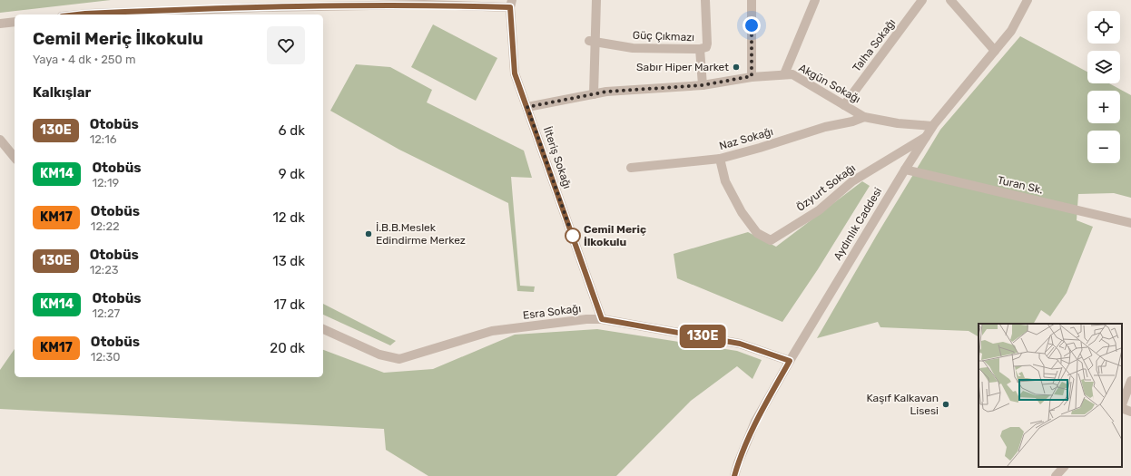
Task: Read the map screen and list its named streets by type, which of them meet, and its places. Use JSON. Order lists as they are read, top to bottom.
{
  "streets": {
    "street": [
      "Güç Çıkmazı",
      "Talha Sokağı",
      "Akgün Sokağı",
      "Naz Sokağı",
      "İlteriş Sokağı",
      "Turan Sk.",
      "Özyurt Sokağı",
      "Aydınlık Caddesi",
      "Esra Sokağı"
    ]
  },
  "crossings": [
    ["Güç Çıkmazı", "Akgün Sokağı"],
    ["Talha Sokağı", "Akgün Sokağı"],
    ["Akgün Sokağı", "Naz Sokağı"],
    ["Akgün Sokağı", "İlteriş Sokağı"],
    ["Akgün Sokağı", "Aydınlık Caddesi"],
    ["Naz Sokağı", "Özyurt Sokağı"],
    ["İlteriş Sokağı", "Esra Sokağı"],
    ["Turan Sk.", "Aydınlık Caddesi"],
    ["Özyurt Sokağı", "Aydınlık Caddesi"],
    ["Aydınlık Caddesi", "Esra Sokağı"]
  ],
  "places": [
    "Sabır Hiper Market",
    "İ.B.B.Meslek Edindirme Merkez",
    "Cemil Meriç İlkokulu",
    "Kaşıf Kalkavan Lisesi"
  ],
  "lines": ["bus line 130E"],
  "page": {
    "on_map": "130E",
    "map_buttons": ["+", "−"],
    "heading": [
      ["Cemil Meriç İlkokulu", "Yaya · 4 dk · 250 m"],
      "Kalkışlar"
    ],
    "list": [
      {
        "mark": "130E",
        "name": "Otobüs",
        "note": "12:16",
        "value": "6 dk"
      },
      {
        "mark": "KM14",
        "name": "Otobüs",
        "note": "12:19",
        "value": "9 dk"
      },
      {
        "mark": "KM17",
        "name": "Otobüs",
        "note": "12:22",
        "value": "12 dk"
      },
      {
        "mark": "130E",
        "name": "Otobüs",
        "note": "12:23",
        "value": "13 dk"
      },
      {
        "mark": "KM14",
        "name": "Otobüs",
        "note": "12:27",
        "value": "17 dk"
      },
      {
        "mark": "KM17",
        "name": "Otobüs",
        "note": "12:30",
        "value": "20 dk"
      }
    ]
  }
}
